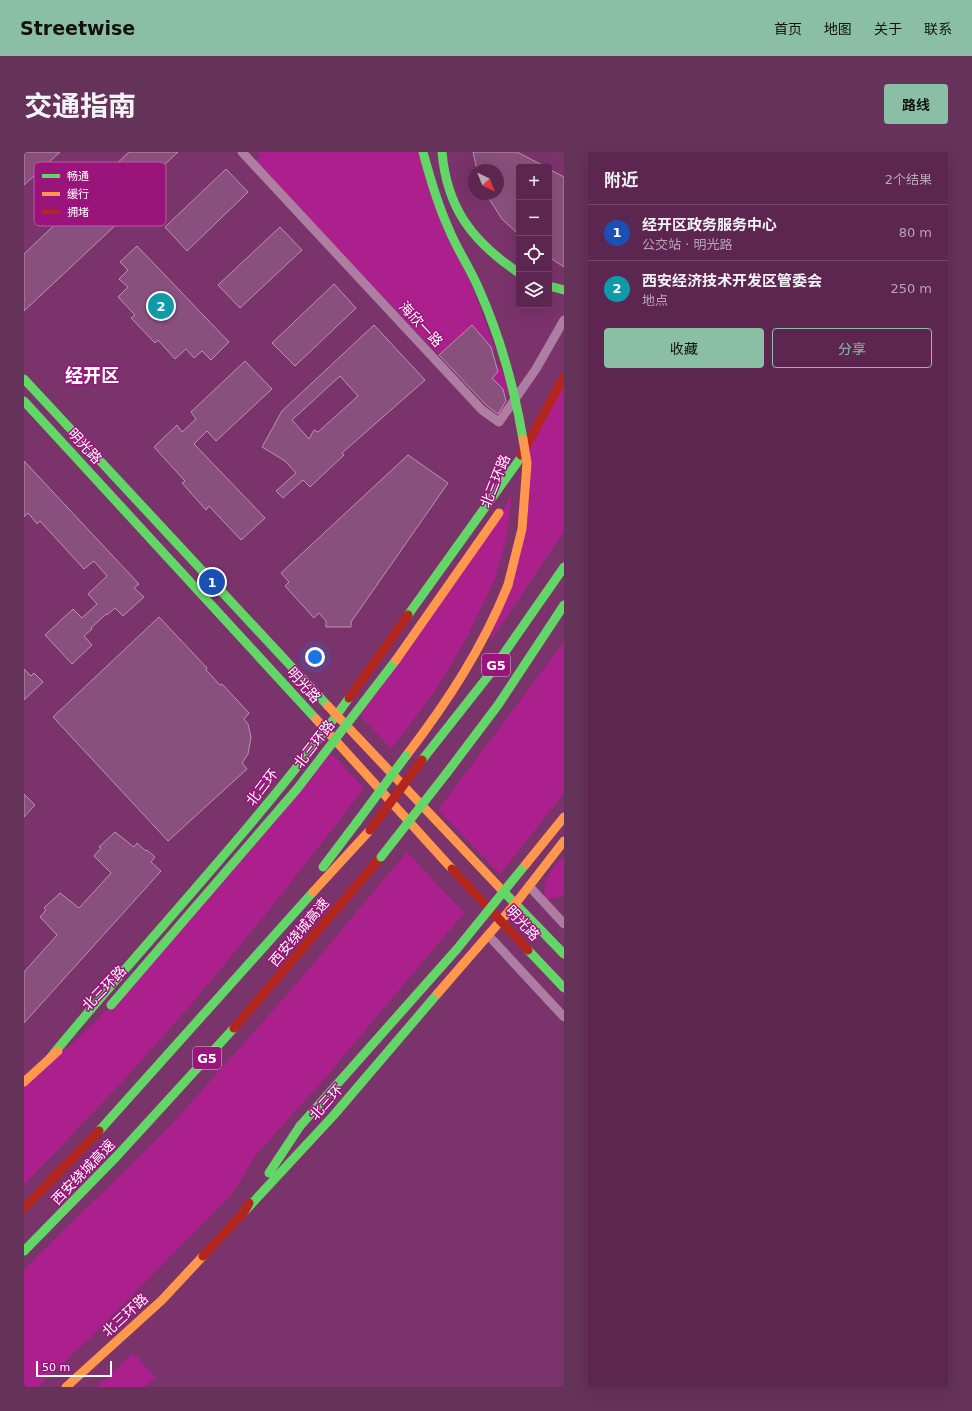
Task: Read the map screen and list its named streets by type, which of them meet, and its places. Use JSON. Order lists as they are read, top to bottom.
{
  "streets": {
    "main road": [
      "明光路",
      "北三环路",
      "G5",
      "北三环",
      "西安绕城高速"
    ],
    "street": ["海欣一路"]
  },
  "crossings": [
    ["明光路", "北三环"],
    ["北三环路", "北三环"]
  ],
  "districts": ["经开区"],
  "legend": ["畅通", "缓行", "拥堵"],
  "scale_bar": "50 m",
  "north": "bottom right",
  "page": {
    "header": "Streetwise",
    "nav": [
      "首页",
      "地图",
      "关于",
      "联系"
    ],
    "title": "交通指南",
    "buttons": [
      "路线",
      ["收藏", "分享"]
    ],
    "heading": ["附近", "2个结果"],
    "map_buttons": ["+", "−"],
    "list": [
      {
        "mark": "1",
        "name": "经开区政务服务中心",
        "note": "公交站 · 明光路",
        "value": "80 m"
      },
      {
        "mark": "2",
        "name": "西安经济技术开发区管委会",
        "note": "地点",
        "value": "250 m"
      }
    ],
    "pins": ["2", "1"],
    "scale": "50 m"
  }
}
